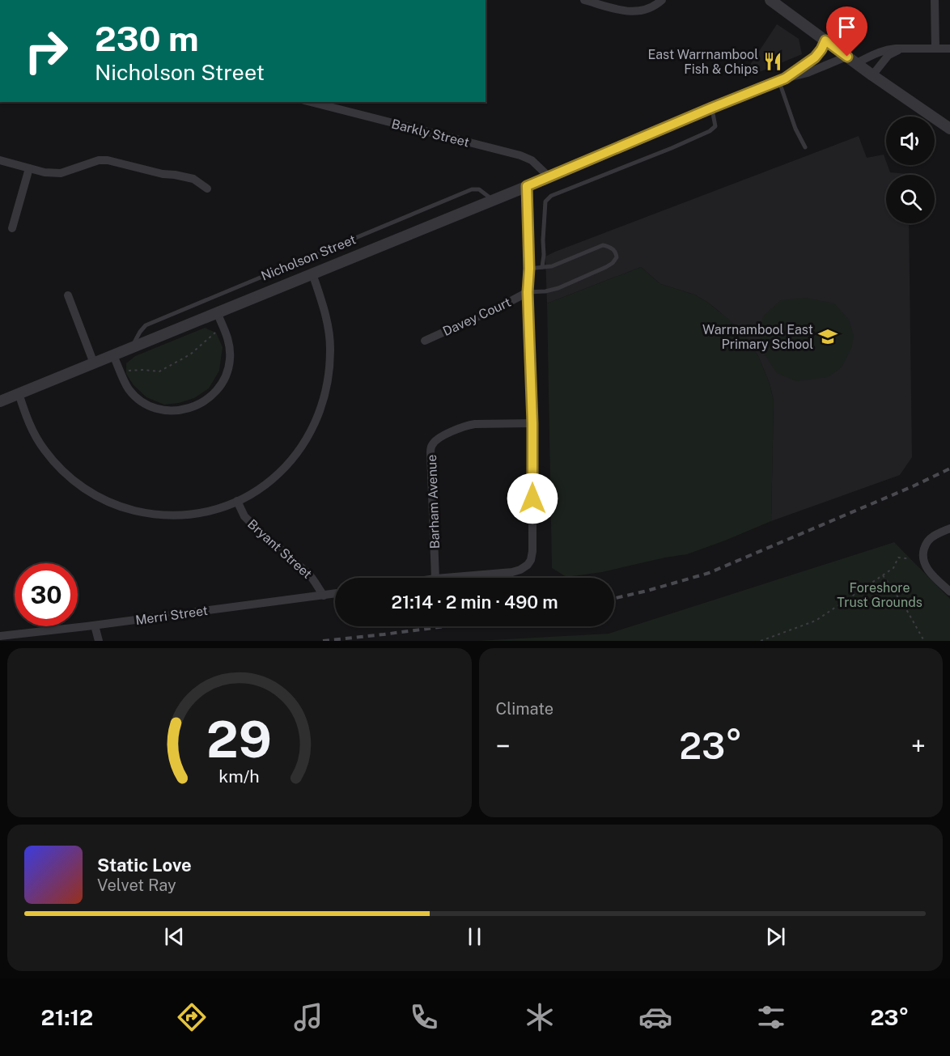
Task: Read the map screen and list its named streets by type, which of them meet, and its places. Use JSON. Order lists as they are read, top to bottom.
{
  "streets": {
    "street": [
      "Barkly Street",
      "Nicholson Street",
      "Davey Court",
      "Barham Avenue",
      "Bryant Street",
      "Merri Street"
    ]
  },
  "crossings": [
    ["Barkly Street", "Nicholson Street"],
    ["Bryant Street", "Merri Street"]
  ],
  "parks": ["Foreshore Trust Grounds"],
  "places": {
    "restaurant": ["East Warrnambool Fish & Chips"],
    "school or university": ["Warrnambool East Primary School"]
  },
  "page": {
    "turn": ["230 m", "Nicholson Street"],
    "limit": "30",
    "trip": "21:14 · 2 min · 490 m",
    "tile": "Climate",
    "heat": ["−", "23°", "+"],
    "song": ["Static Love", "Velvet Ray"],
    "tabs": ["21:12", "23°"],
    "gauge": ["29", "km/h"]
  }
}
